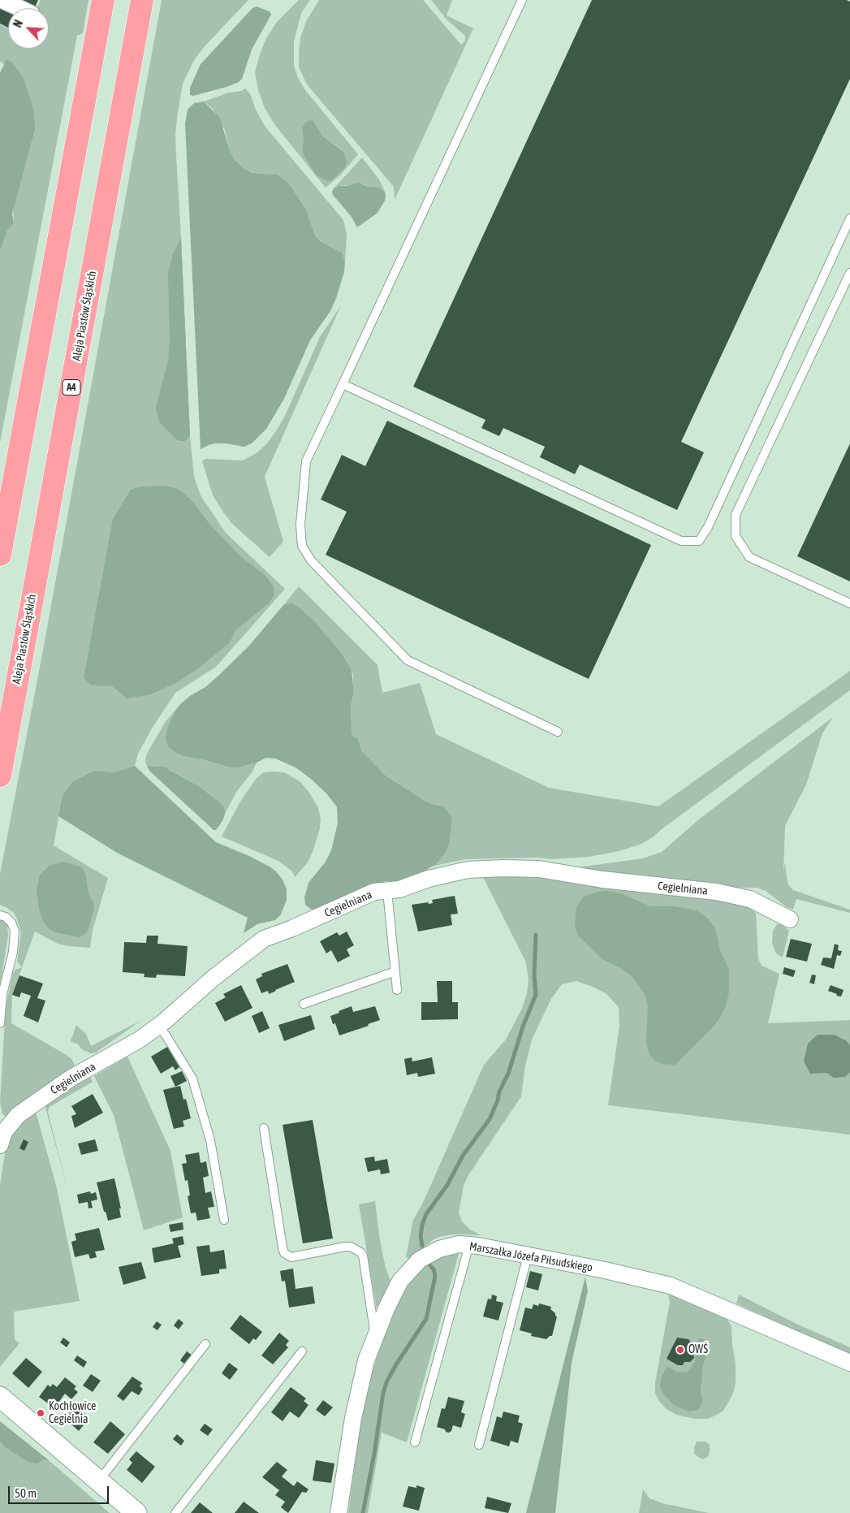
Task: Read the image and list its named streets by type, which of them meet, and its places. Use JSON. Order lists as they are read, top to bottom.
{
  "streets": {
    "highway": ["Aleja Piastów Śląskich", "A4"],
    "street": ["Cegielniana", "Marszałka Józefa Piłsudskiego"]
  },
  "places": ["OWŚ", "Kochłowice Cegielnia"],
  "scale_bar": "50 m",
  "north": "top left"
}
